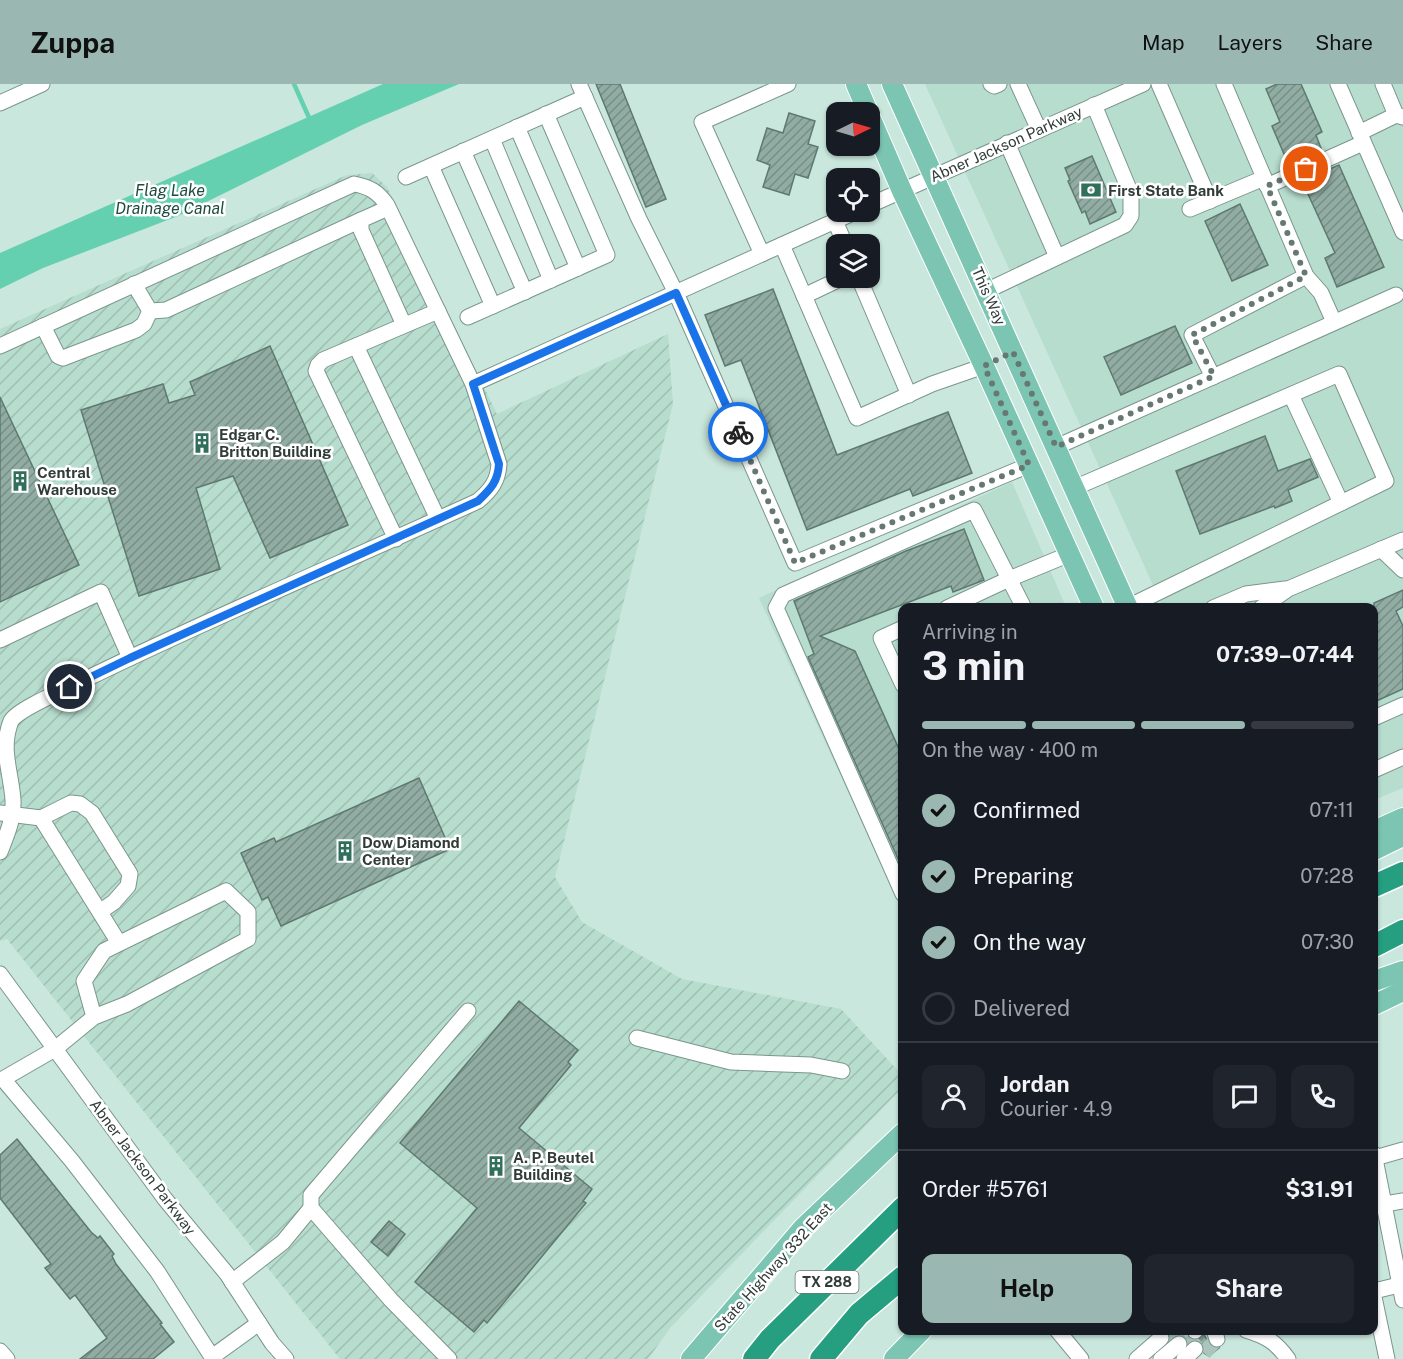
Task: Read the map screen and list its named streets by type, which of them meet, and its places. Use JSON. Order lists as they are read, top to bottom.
{
  "streets": {
    "highway": ["TX 288"],
    "main road": ["This Way", "State Highway 332 East"],
    "street": ["Abner Jackson Parkway"]
  },
  "crossings": [
    ["Abner Jackson Parkway", "This Way"]
  ],
  "water": ["Flag Lake Drainage Canal"],
  "places": {
    "bank": ["First State Bank"],
    "building": [
      "Edgar C. Britton Building",
      "Central Warehouse",
      "Dow Diamond Center",
      "A. P. Beutel Building"
    ]
  },
  "north": "right",
  "page": {
    "header": "Zuppa",
    "nav": ["Map", "Layers", "Share"],
    "heading": ["3 min", "Arriving in", "07:39–07:44"],
    "panel": [
      "Jordan",
      "Courier · 4.9",
      "Order #5761",
      "$31.91"
    ],
    "bar": "On the way · 400 m",
    "list": [
      ["Confirmed", "07:11"],
      ["Preparing", "07:28"],
      ["On the way", "07:30"],
      "Delivered"
    ],
    "buttons": ["Help", "Share"]
  }
}
